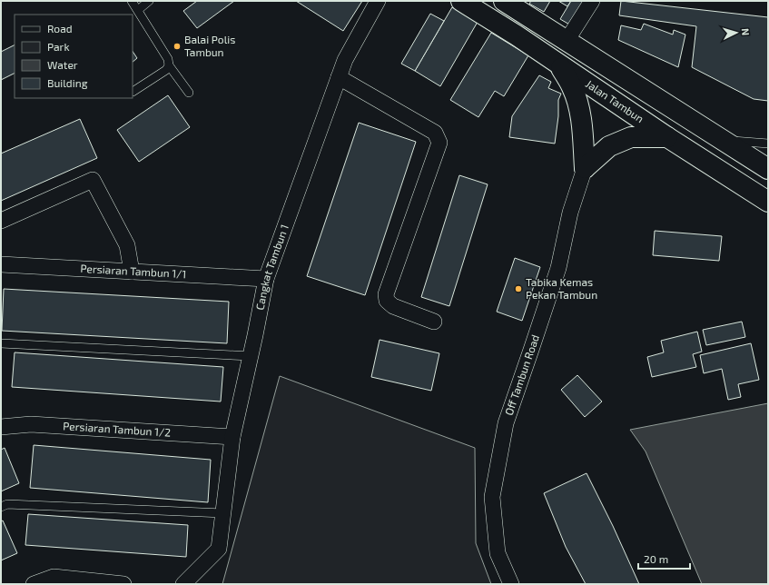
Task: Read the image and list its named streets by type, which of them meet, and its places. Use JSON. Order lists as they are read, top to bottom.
{
  "streets": {
    "main road": ["Jalan Tambun"],
    "street": [
      "Cangkat Tambun 1",
      "Persiaran Tambun 1/1",
      "Off Tambun Road",
      "Persiaran Tambun 1/2"
    ]
  },
  "crossings": [
    ["Cangkat Tambun 1", "Persiaran Tambun 1/1"],
    ["Cangkat Tambun 1", "Persiaran Tambun 1/2"]
  ],
  "places": ["Balai Polis Tambun", "Tabika Kemas Pekan Tambun"],
  "legend": [
    "Road",
    "Park",
    "Water",
    "Building"
  ],
  "scale_bar": "20 m",
  "north": "right"
}
